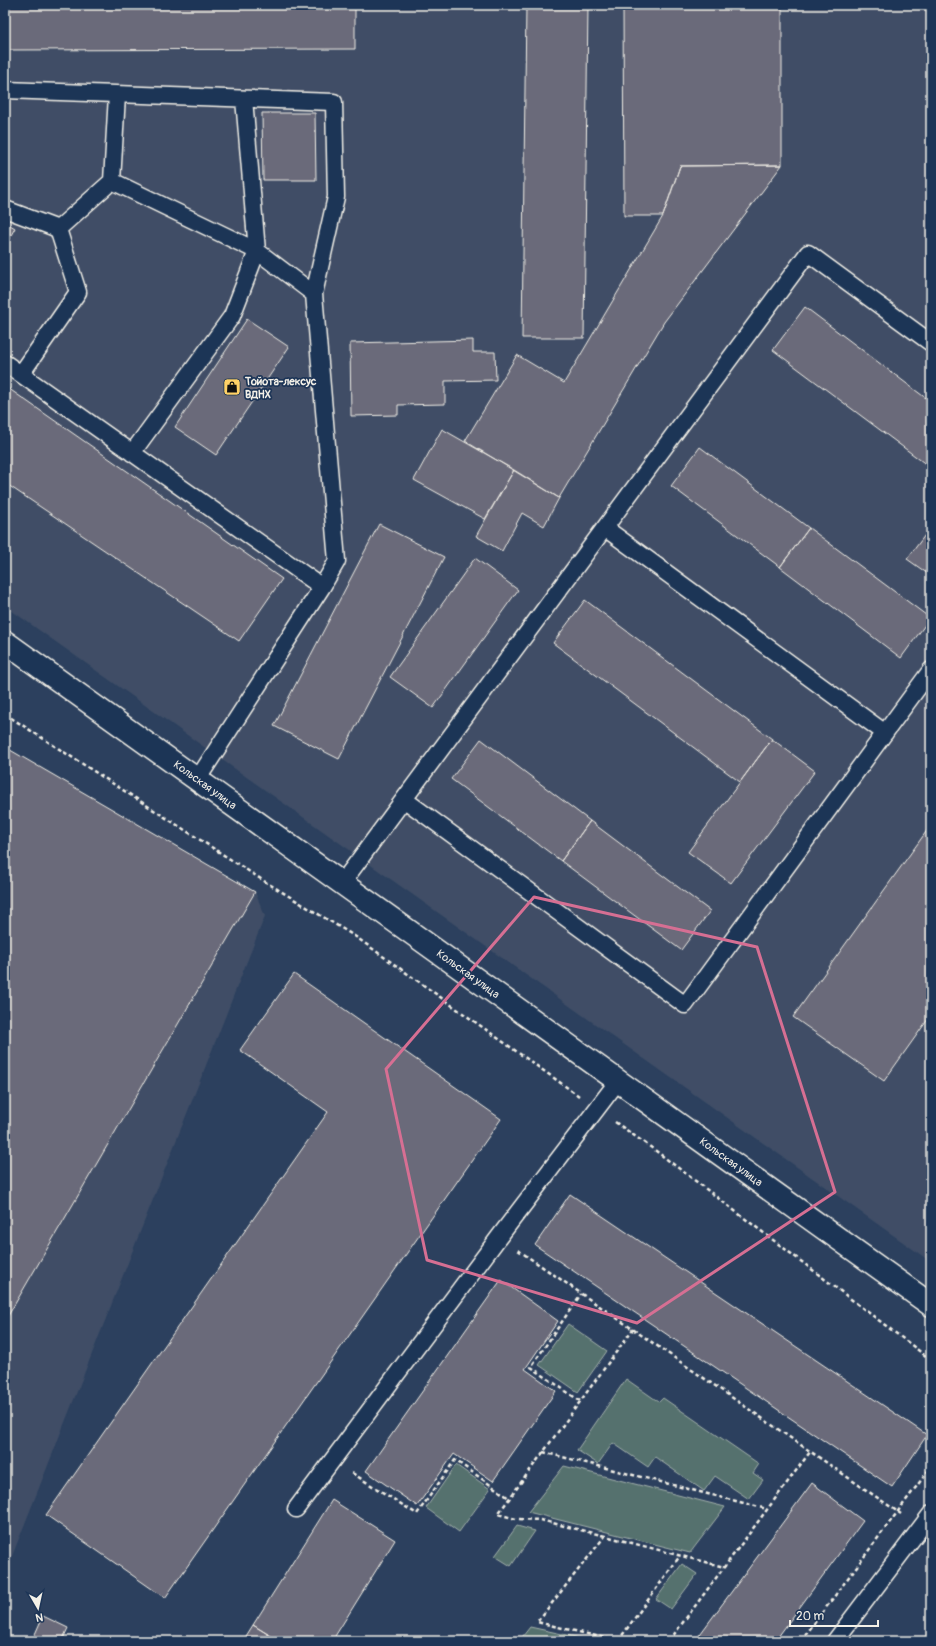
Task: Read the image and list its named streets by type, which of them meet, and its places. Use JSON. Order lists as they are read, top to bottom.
{
  "streets": {
    "main road": ["Кольская улица"]
  },
  "places": {
    "shop": ["Тойота-лексус ВДНХ"]
  },
  "scale_bar": "20 m",
  "north": "bottom"
}
